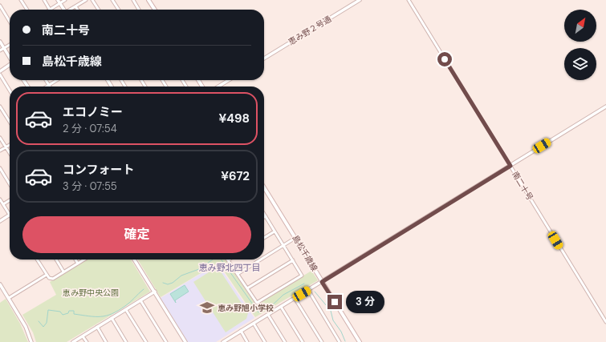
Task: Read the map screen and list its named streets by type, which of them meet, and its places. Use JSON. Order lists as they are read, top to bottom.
{
  "streets": {
    "main road": ["島松千歳線"],
    "street": ["恵み野２号通", "南二十号"]
  },
  "districts": ["恵み野北四丁目"],
  "parks": ["恵み野中央公園"],
  "places": {
    "school or university": ["恵み野旭小学校"]
  },
  "north": "top right",
  "page": {
    "banner": ["南二十号", "島松千歳線"],
    "list": [
      {
        "name": "エコノミー",
        "note": "2 分 · 07:54",
        "value": "¥498"
      },
      {
        "name": "コンフォート",
        "note": "3 分 · 07:55",
        "value": "¥672"
      }
    ],
    "buttons": "確定",
    "bubble": "3 分"
  }
}
